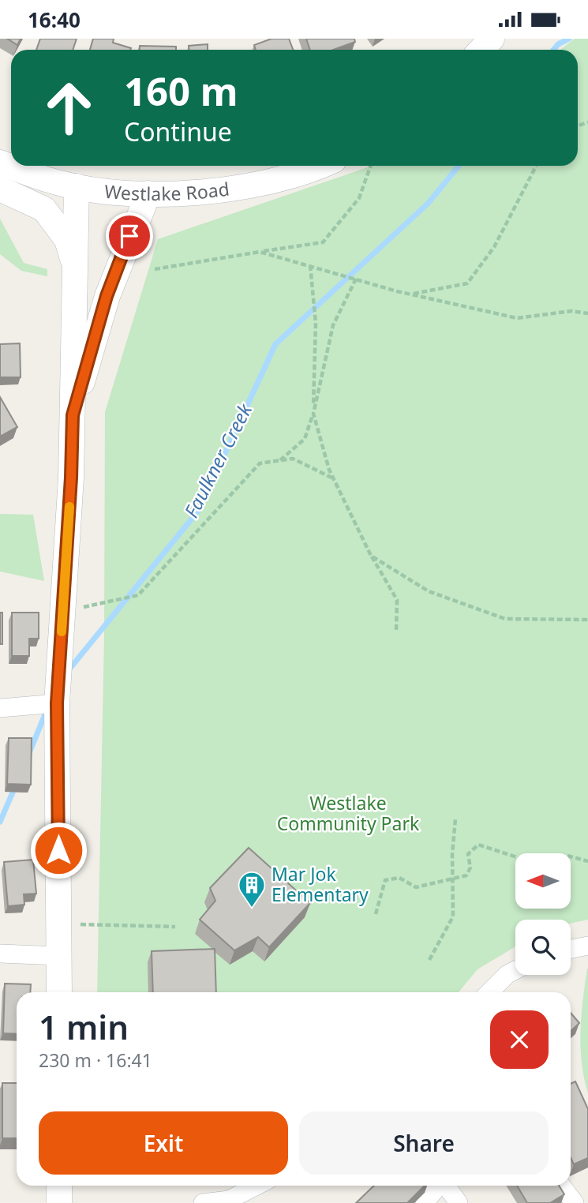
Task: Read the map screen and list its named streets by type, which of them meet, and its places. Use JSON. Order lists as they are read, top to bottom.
{
  "streets": {
    "street": ["Westlake Road"]
  },
  "water": ["Faulkner Creek"],
  "parks": ["Westlake Community Park"],
  "places": {
    "building": ["Mar Jok Elementary"]
  },
  "north": "left",
  "page": {
    "status": "16:40",
    "turn": ["160 m", "Continue"],
    "heading": ["1 min", "230 m · 16:41"],
    "buttons": ["Exit", "Share"]
  }
}
